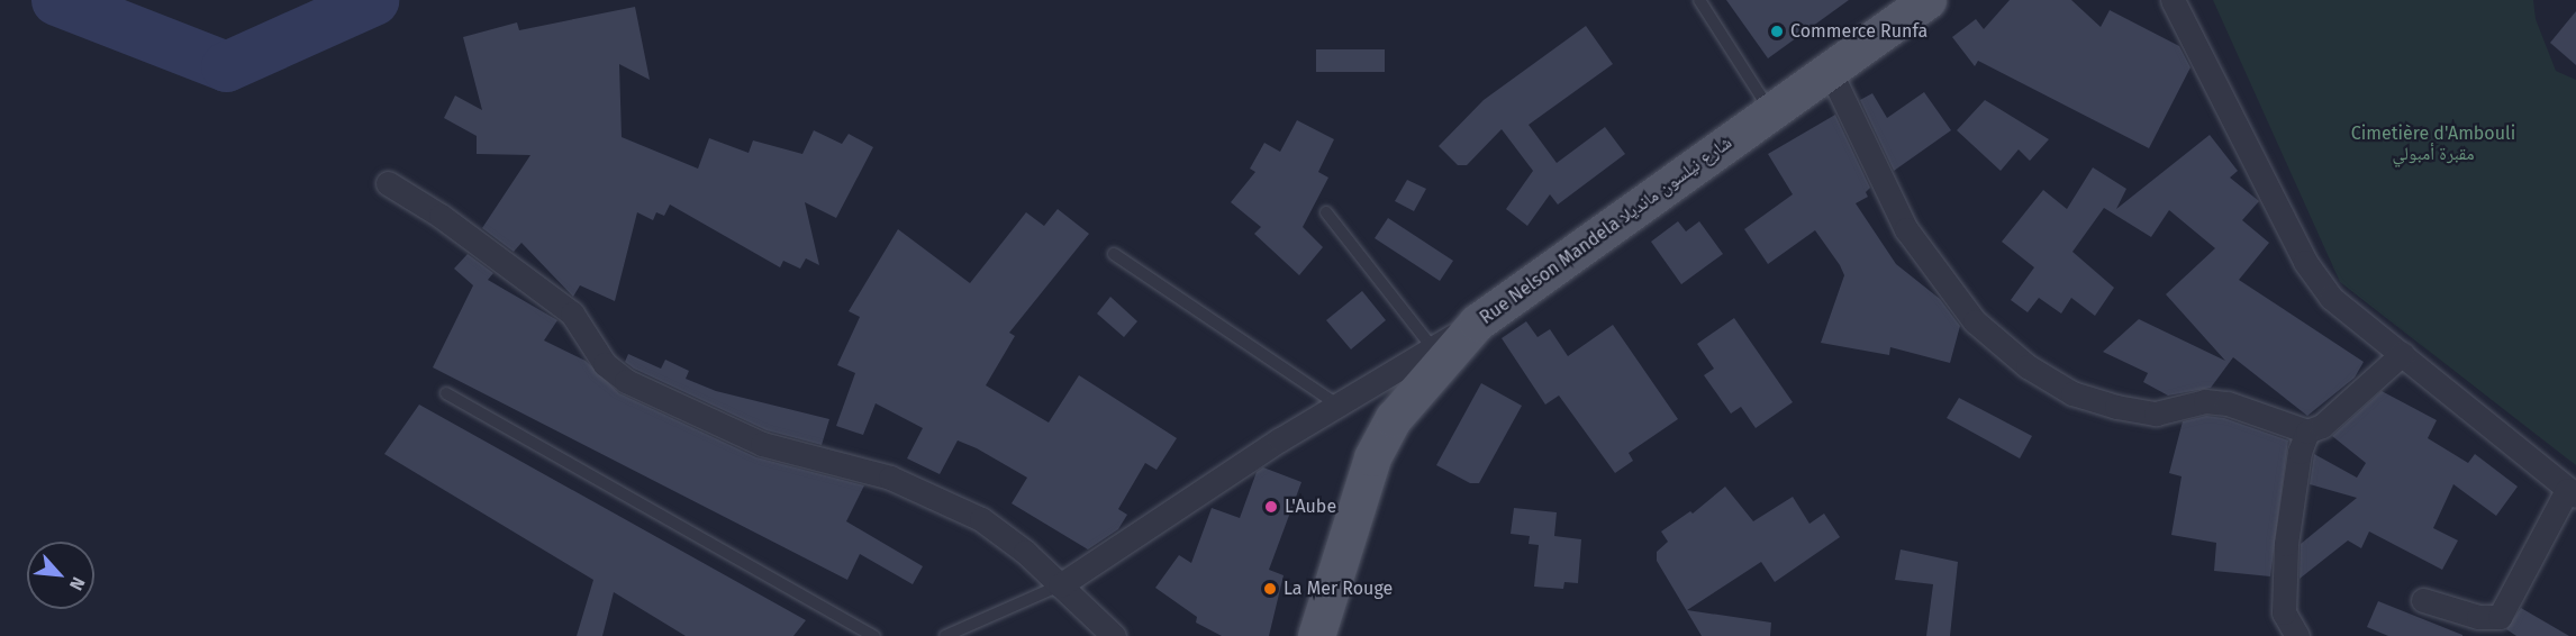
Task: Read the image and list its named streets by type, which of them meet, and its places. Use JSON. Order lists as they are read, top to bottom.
{
  "streets": {
    "main road": ["Rue Nelson Mandela شارع نيلسون مانديلا"]
  },
  "parks": ["Cimetière d'Ambouli مقبرة أمبولي"],
  "places": ["Commerce Runfa", "L'Aube", "La Mer Rouge"],
  "north": "bottom right"
}
